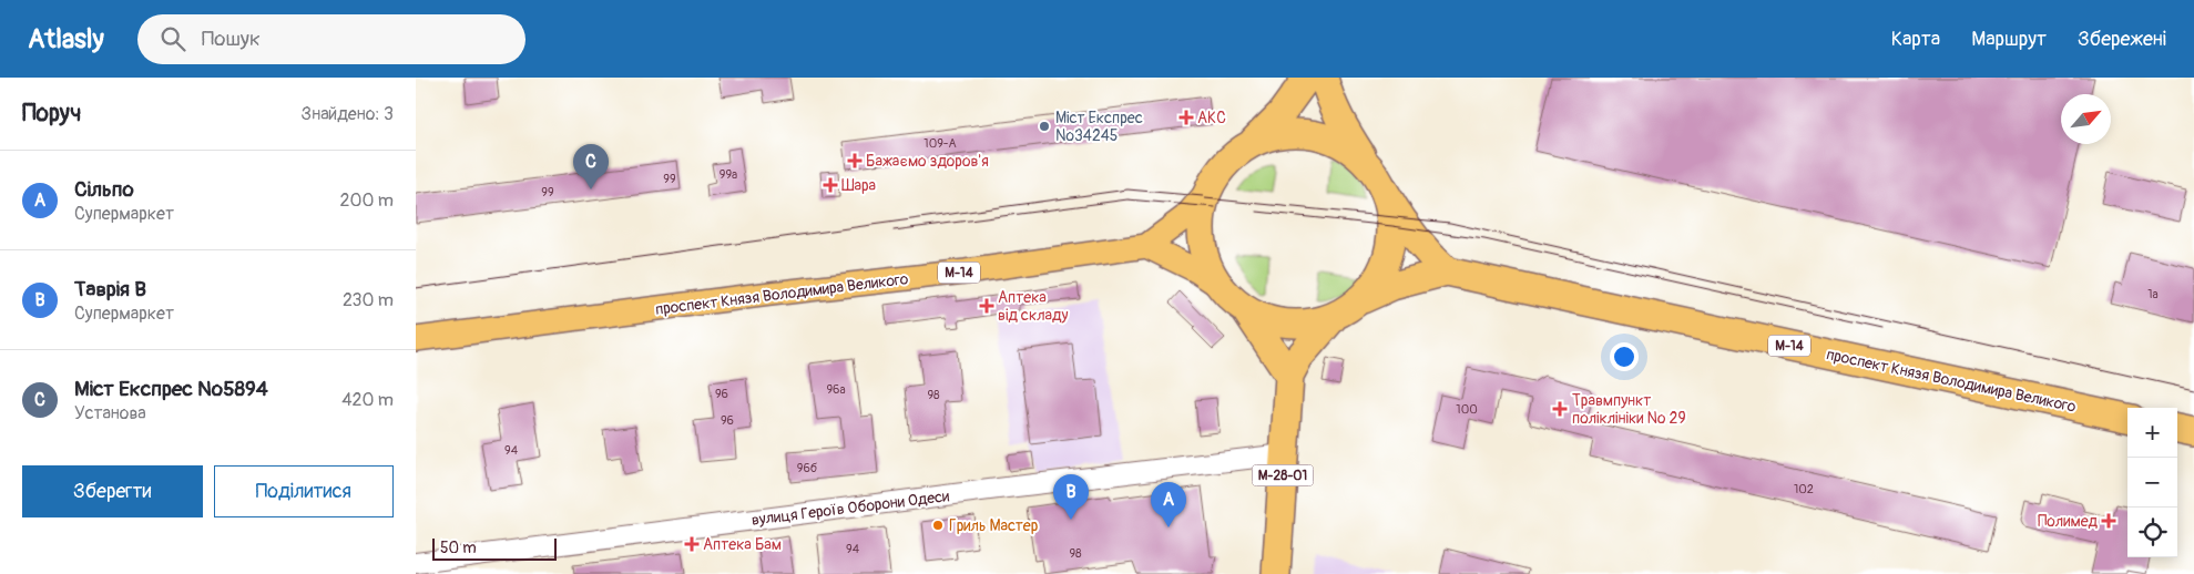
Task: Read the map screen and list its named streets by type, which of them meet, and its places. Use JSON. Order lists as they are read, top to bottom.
{
  "streets": {
    "highway": ["М-14", "проспект Князя Володимира Великого", "М-28-01"],
    "street": ["вулиця Героїв Оборони Одеси"]
  },
  "crossings": [
    ["М-14", "проспект Князя Володимира Великого"],
    ["М-14", "М-28-01"],
    ["проспект Князя Володимира Великого", "М-28-01"],
    ["М-28-01", "вулиця Героїв Оборони Одеси"]
  ],
  "places": {
    "health": [
      "АКС",
      "Бажаємо здоров'я",
      "Шара",
      "Аптека від складу",
      "Травмпункт поліклініки № 29",
      "Полимед",
      "Аптека Бам"
    ],
    "other": ["Міст Експрес №34245", "Гриль Мастер"]
  },
  "house_numbers": [
    "109-А",
    "99а",
    "99",
    "99",
    "1а",
    "96а",
    "96",
    "98",
    "100",
    "96",
    "94",
    "96б",
    "102",
    "94",
    "98"
  ],
  "scale_bar": "50 m",
  "north": "top right",
  "page": {
    "header": "Atlasly",
    "search": "Пошук",
    "nav": ["Карта", "Маршрут", "Збережені"],
    "heading": ["Поруч", "Знайдено: 3"],
    "pins": ["C", "B", "A"],
    "list": [
      {
        "mark": "A",
        "name": "Сільпо",
        "note": "Супермаркет",
        "value": "200 m"
      },
      {
        "mark": "B",
        "name": "Таврія В",
        "note": "Супермаркет",
        "value": "230 m"
      },
      {
        "mark": "C",
        "name": "Міст Експрес №5894",
        "note": "Установа",
        "value": "420 m"
      }
    ],
    "map_buttons": ["+", "−"],
    "buttons": ["Зберегти", "Поділитися"],
    "scale": "50 m"
  }
}
